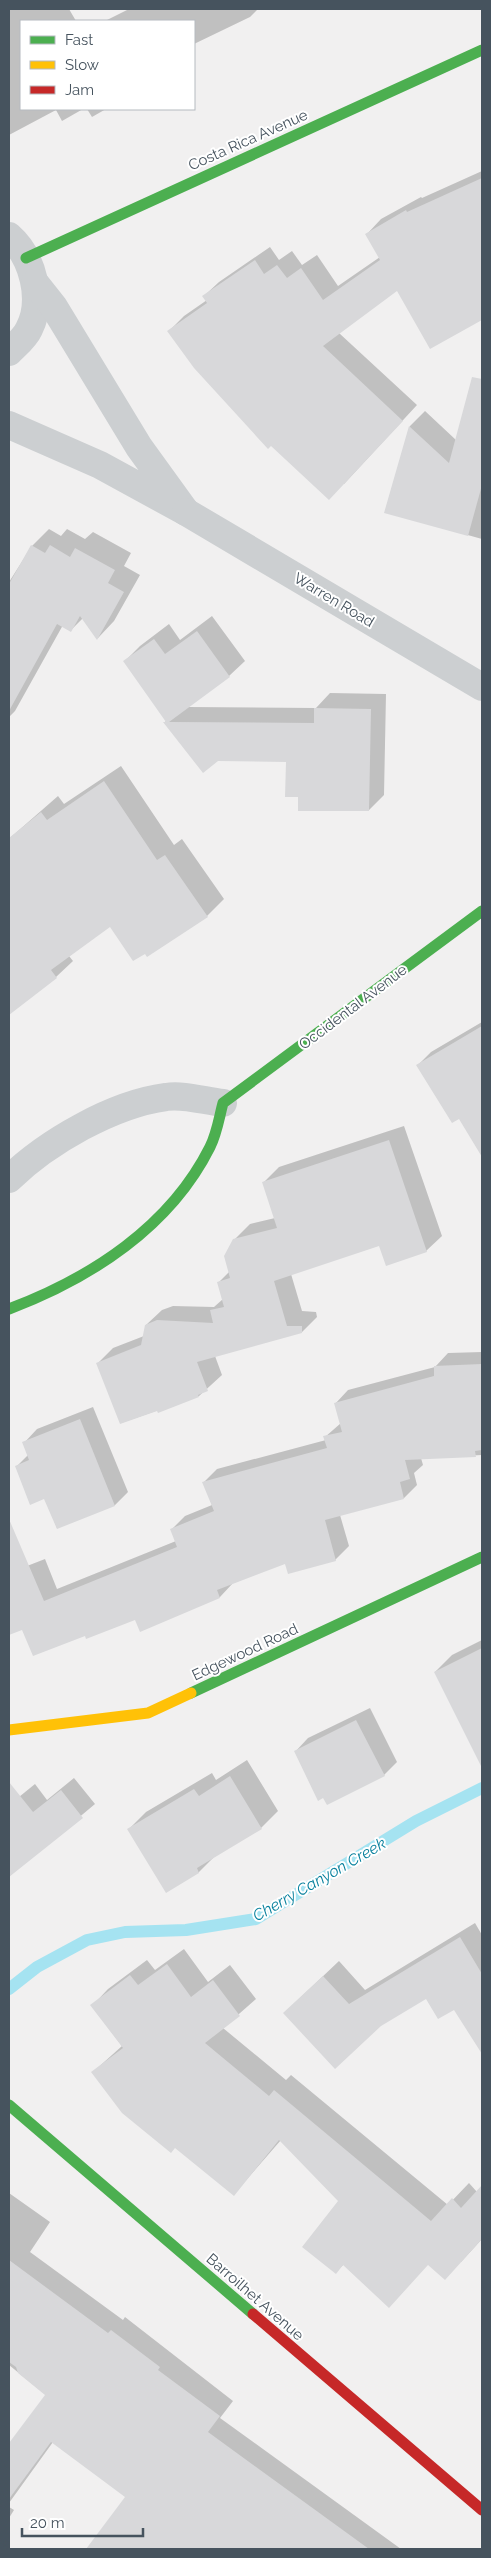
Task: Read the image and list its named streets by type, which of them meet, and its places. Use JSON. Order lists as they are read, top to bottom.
{
  "streets": {
    "street": [
      "Costa Rica Avenue",
      "Warren Road",
      "Occidental Avenue",
      "Edgewood Road",
      "Barroilhet Avenue"
    ]
  },
  "crossings": [
    ["Costa Rica Avenue", "Warren Road"]
  ],
  "water": ["Cherry Canyon Creek"],
  "legend": ["Fast", "Slow", "Jam"],
  "scale_bar": "20 m"
}
